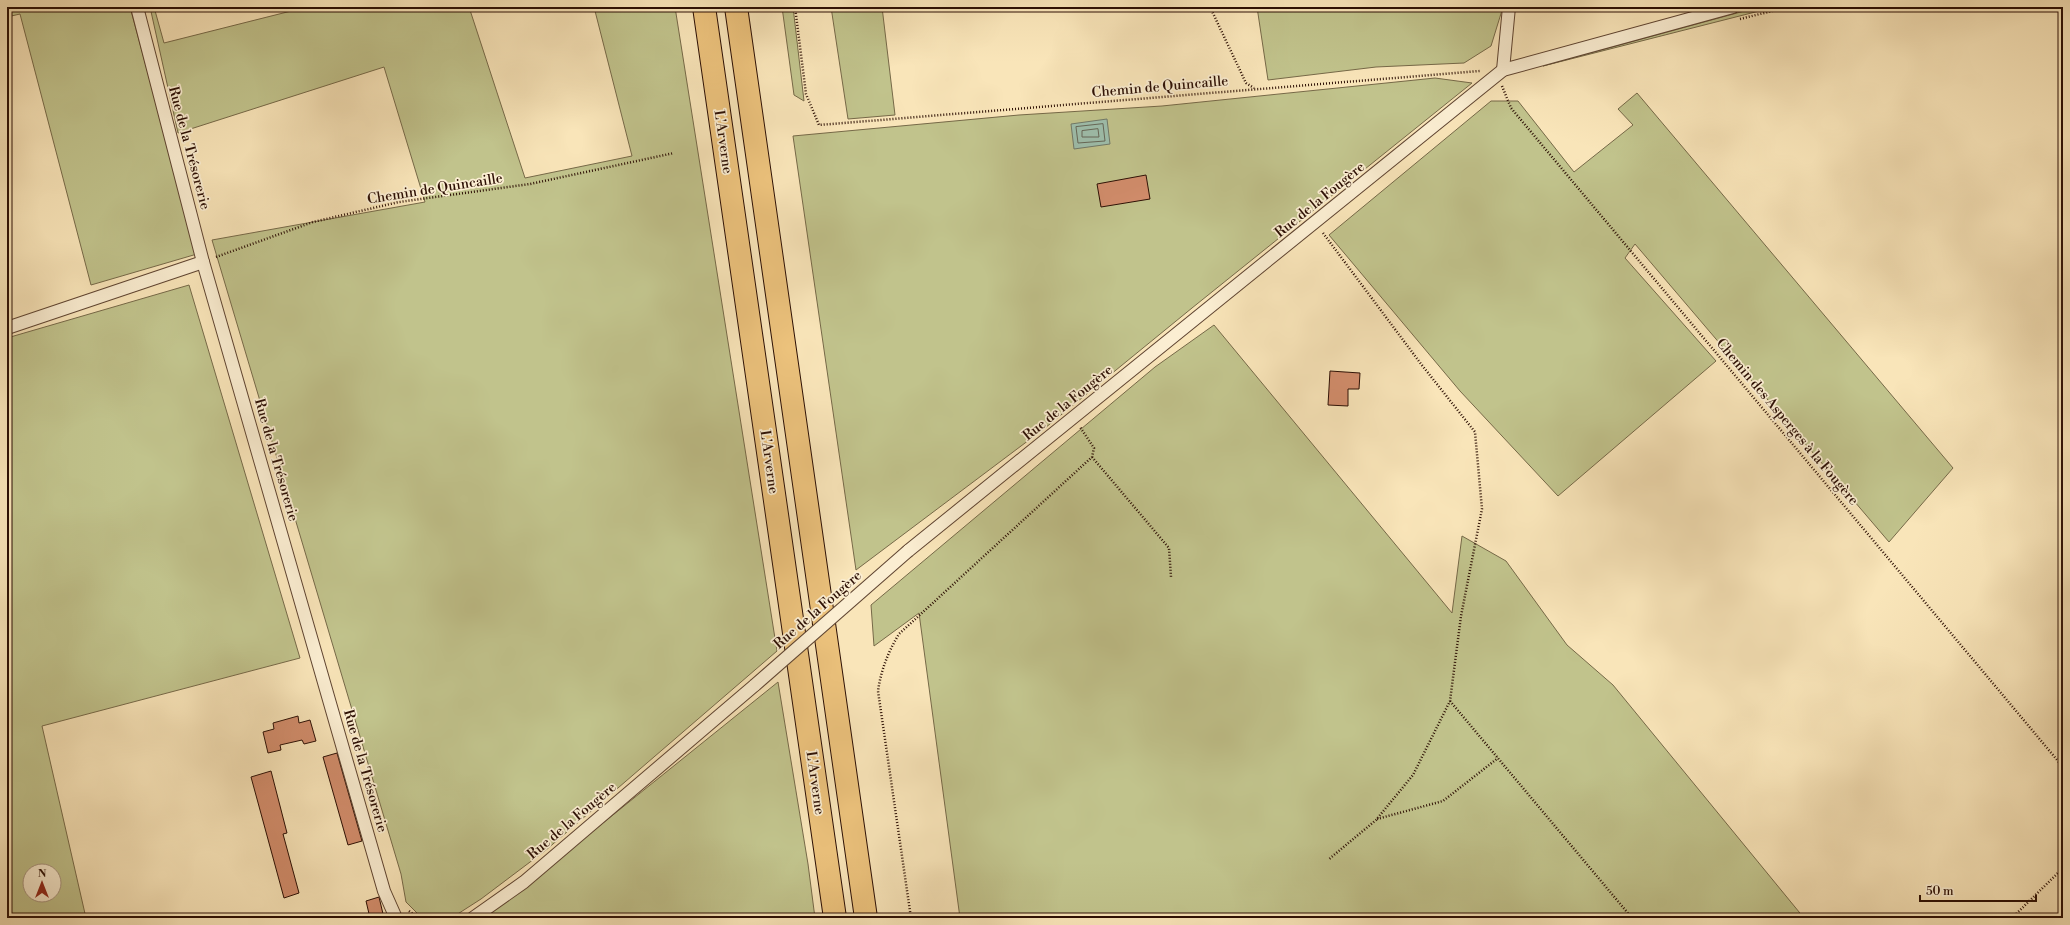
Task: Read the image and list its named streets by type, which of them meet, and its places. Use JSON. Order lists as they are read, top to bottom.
{
  "streets": {
    "highway": ["L'Arverne"],
    "street": ["Rue de la Trésorerie", "Rue de la Fougère"],
    "path": ["Chemin de Quincaille", "Chemin des Asperges à la Fougère"]
  },
  "crossings": [
    ["Chemin de Quincaille", "Rue de la Trésorerie"],
    ["Chemin de Quincaille", "Rue de la Fougère"]
  ],
  "scale_bar": "50 m",
  "north": "top"
}
